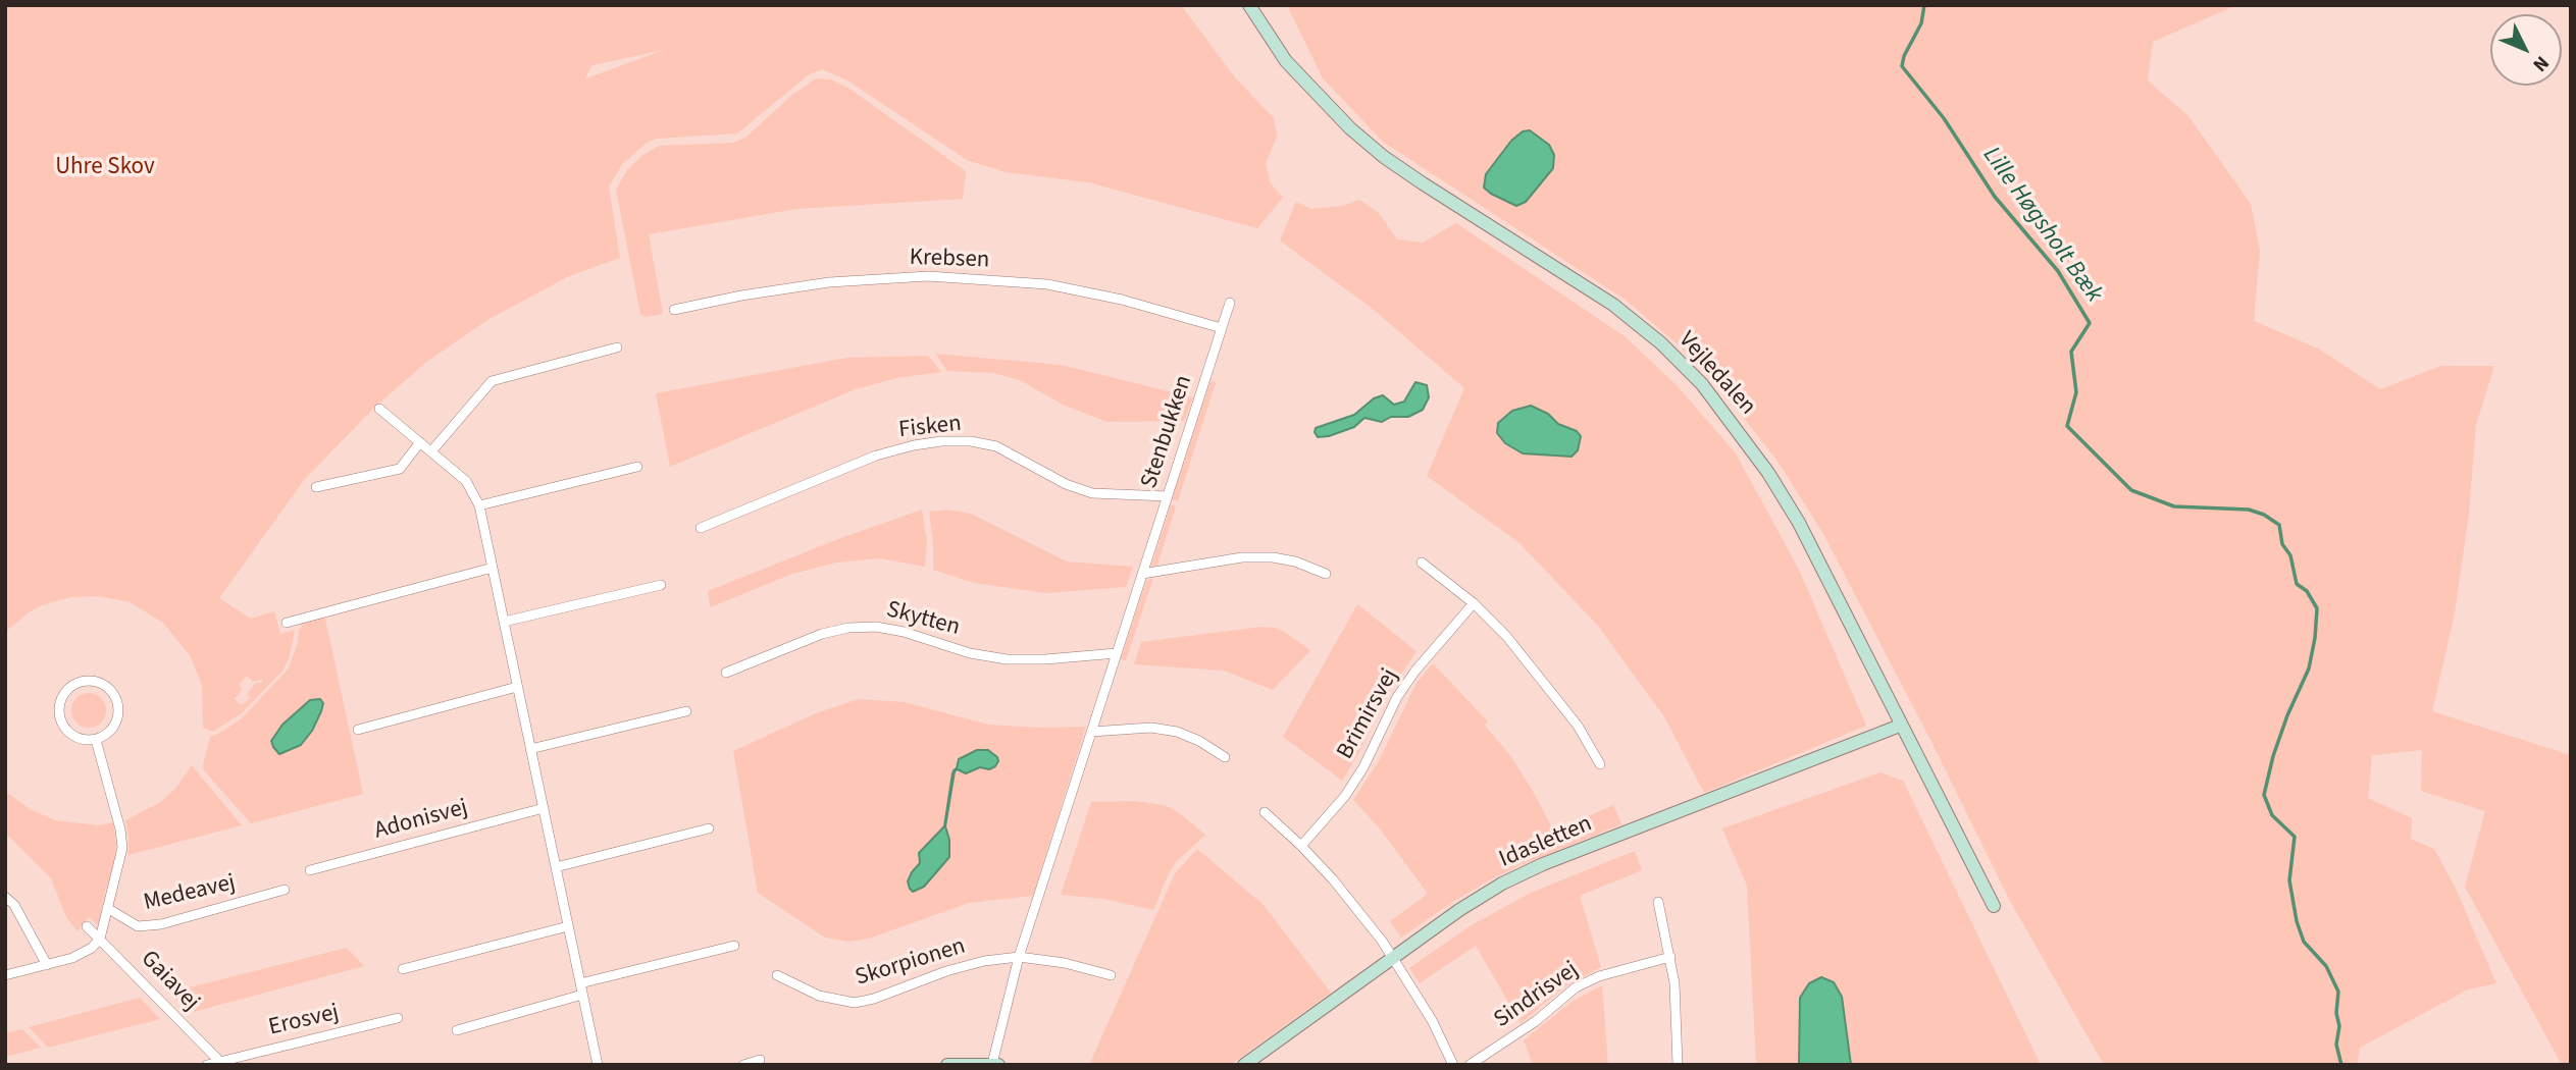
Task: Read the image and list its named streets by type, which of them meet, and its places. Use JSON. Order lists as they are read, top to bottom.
{
  "streets": {
    "street": [
      "Krebsen",
      "Vejledalen",
      "Fisken",
      "Stenbukken",
      "Skytten",
      "Brimirsvej",
      "Adonisvej",
      "Idasletten",
      "Medeavej",
      "Skorpionen",
      "Gaiavej",
      "Sindrisvej",
      "Erosvej"
    ]
  },
  "crossings": [
    ["Krebsen", "Stenbukken"],
    ["Vejledalen", "Idasletten"],
    ["Fisken", "Stenbukken"],
    ["Stenbukken", "Skytten"],
    ["Stenbukken", "Skorpionen"],
    ["Medeavej", "Gaiavej"],
    ["Gaiavej", "Erosvej"]
  ],
  "water": ["Lille Høgsholt Bæk"],
  "parks": ["Uhre Skov"],
  "north": "bottom right"
}
